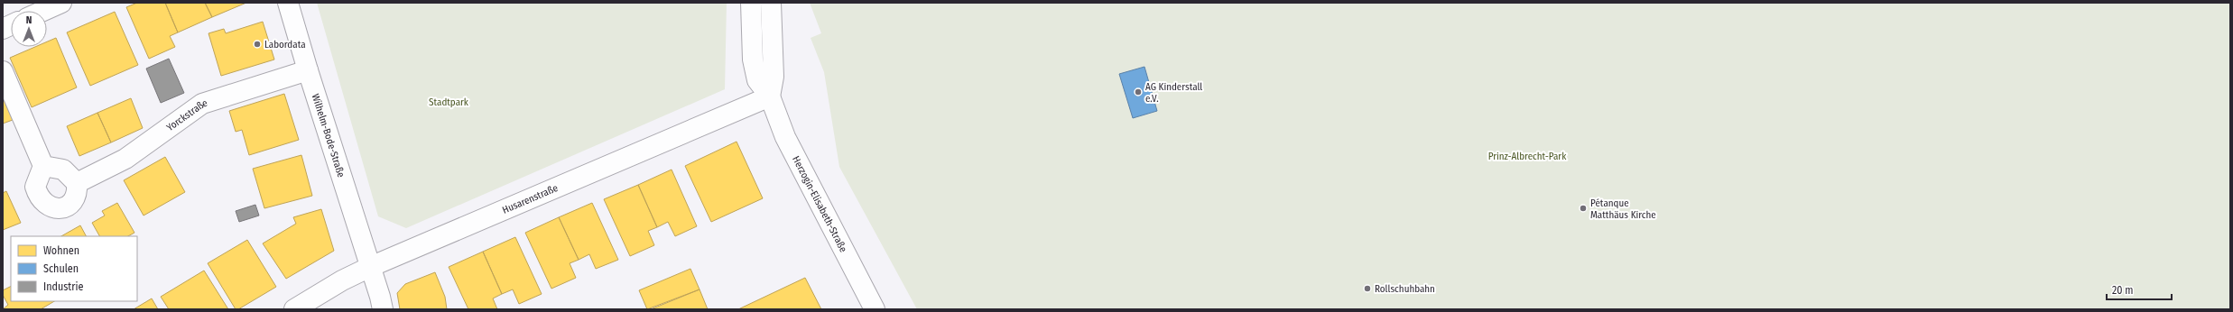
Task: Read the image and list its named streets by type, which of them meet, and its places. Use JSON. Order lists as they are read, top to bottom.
{
  "streets": {
    "street": [
      "Yorckstraße",
      "Wilhelm-Bode-Straße",
      "Husarenstraße",
      "Herzogin-Elisabeth-Straße"
    ]
  },
  "crossings": [
    ["Yorckstraße", "Wilhelm-Bode-Straße"],
    ["Wilhelm-Bode-Straße", "Husarenstraße"],
    ["Husarenstraße", "Herzogin-Elisabeth-Straße"]
  ],
  "parks": ["Stadtpark", "Prinz-Albrecht-Park"],
  "places": [
    "Labordata",
    "AG Kinderstall e.V.",
    "Pétanque Matthäus Kirche",
    "Rollschuhbahn"
  ],
  "legend": ["Wohnen", "Schulen", "Industrie"],
  "scale_bar": "20 m",
  "north": "top"
}
